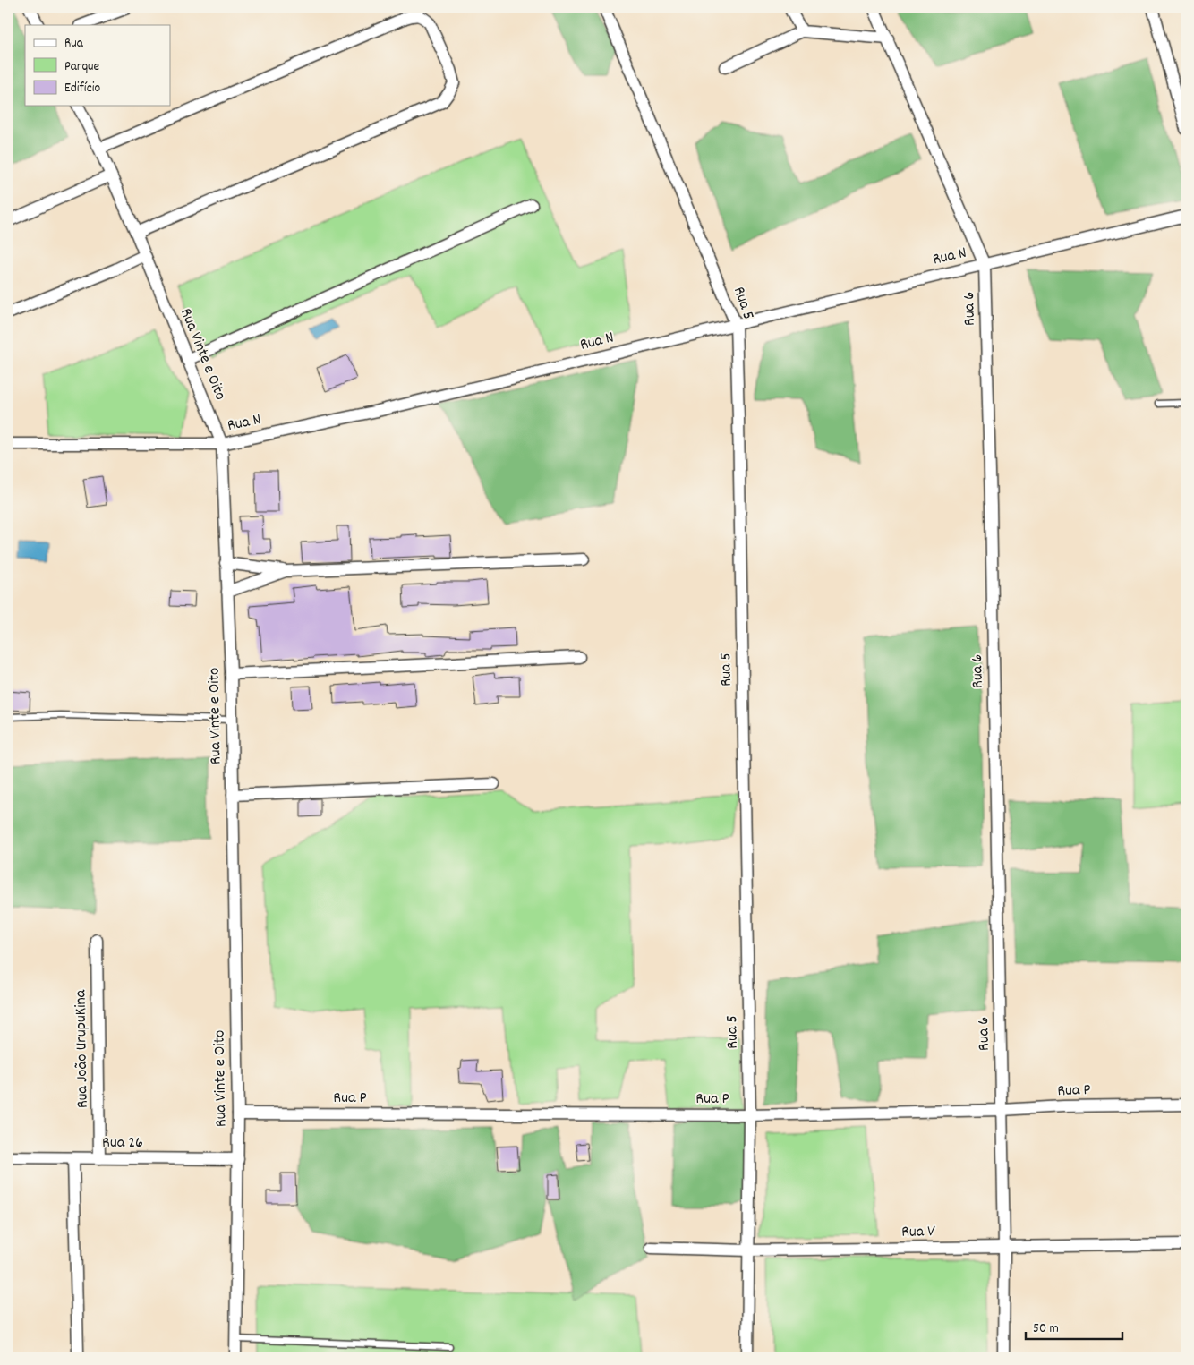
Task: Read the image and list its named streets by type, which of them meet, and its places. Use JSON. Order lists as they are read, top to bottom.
{
  "streets": {
    "street": [
      "Rua N",
      "Rua 5",
      "Rua 6",
      "Rua Vinte e Oito",
      "Rua João UrupuKina",
      "Rua P",
      "Rua 26",
      "Rua V"
    ]
  },
  "crossings": [
    ["Rua N", "Rua 5"],
    ["Rua N", "Rua 6"],
    ["Rua N", "Rua Vinte e Oito"],
    ["Rua 5", "Rua P"],
    ["Rua 5", "Rua V"],
    ["Rua 6", "Rua P"],
    ["Rua 6", "Rua V"],
    ["Rua Vinte e Oito", "Rua P"],
    ["Rua Vinte e Oito", "Rua 26"],
    ["Rua João UrupuKina", "Rua 26"]
  ],
  "legend": ["Rua", "Parque", "Edifício"],
  "scale_bar": "50 m"
}
